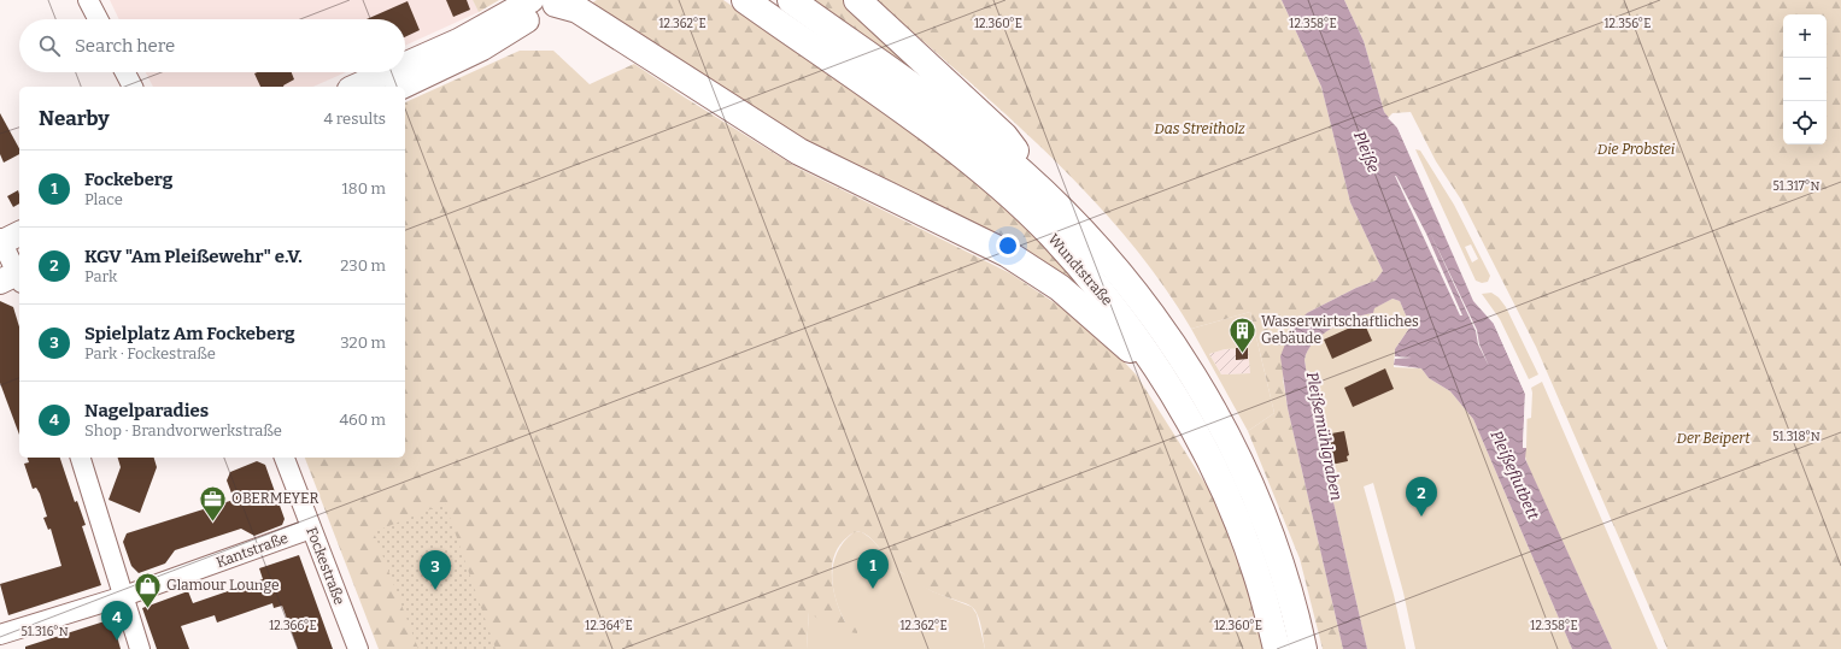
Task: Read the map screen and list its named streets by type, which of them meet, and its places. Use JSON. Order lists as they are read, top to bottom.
{
  "streets": {
    "highway": ["Wundtstraße"],
    "street": ["Kantstraße", "Fockestraße"]
  },
  "crossings": [
    ["Kantstraße", "Fockestraße"]
  ],
  "water": ["Pleiße", "Pleißemühlgraben", "Pleißeflutbett"],
  "parks": ["Das Streitholz", "Die Probstei", "Der Beipert"],
  "places": {
    "building": ["Wasserwirtschaftliches Gebäude"],
    "office": ["OBERMEYER"],
    "shop": ["Glamour Lounge"]
  },
  "page": {
    "map_buttons": ["+", "−"],
    "search": "Search here",
    "heading": ["Nearby", "4 results"],
    "list": [
      {
        "mark": "1",
        "name": "Fockeberg",
        "note": "Place",
        "value": "180 m"
      },
      {
        "mark": "2",
        "name": "KGV \"Am Pleißewehr\" e.V.",
        "note": "Park",
        "value": "230 m"
      },
      {
        "mark": "3",
        "name": "Spielplatz Am Fockeberg",
        "note": "Park · Fockestraße",
        "value": "320 m"
      },
      {
        "mark": "4",
        "name": "Nagelparadies",
        "note": "Shop · Brandvorwerkstraße",
        "value": "460 m"
      }
    ],
    "pins": [
      "2",
      "1",
      "3",
      "4"
    ]
  },
  "coordinates": [
    "12.362°E",
    "12.360°E",
    "12.358°E",
    "12.356°E",
    "51.317°N",
    "51.318°N",
    "12.366°E",
    "12.364°E",
    "51.316°N"
  ]
}
